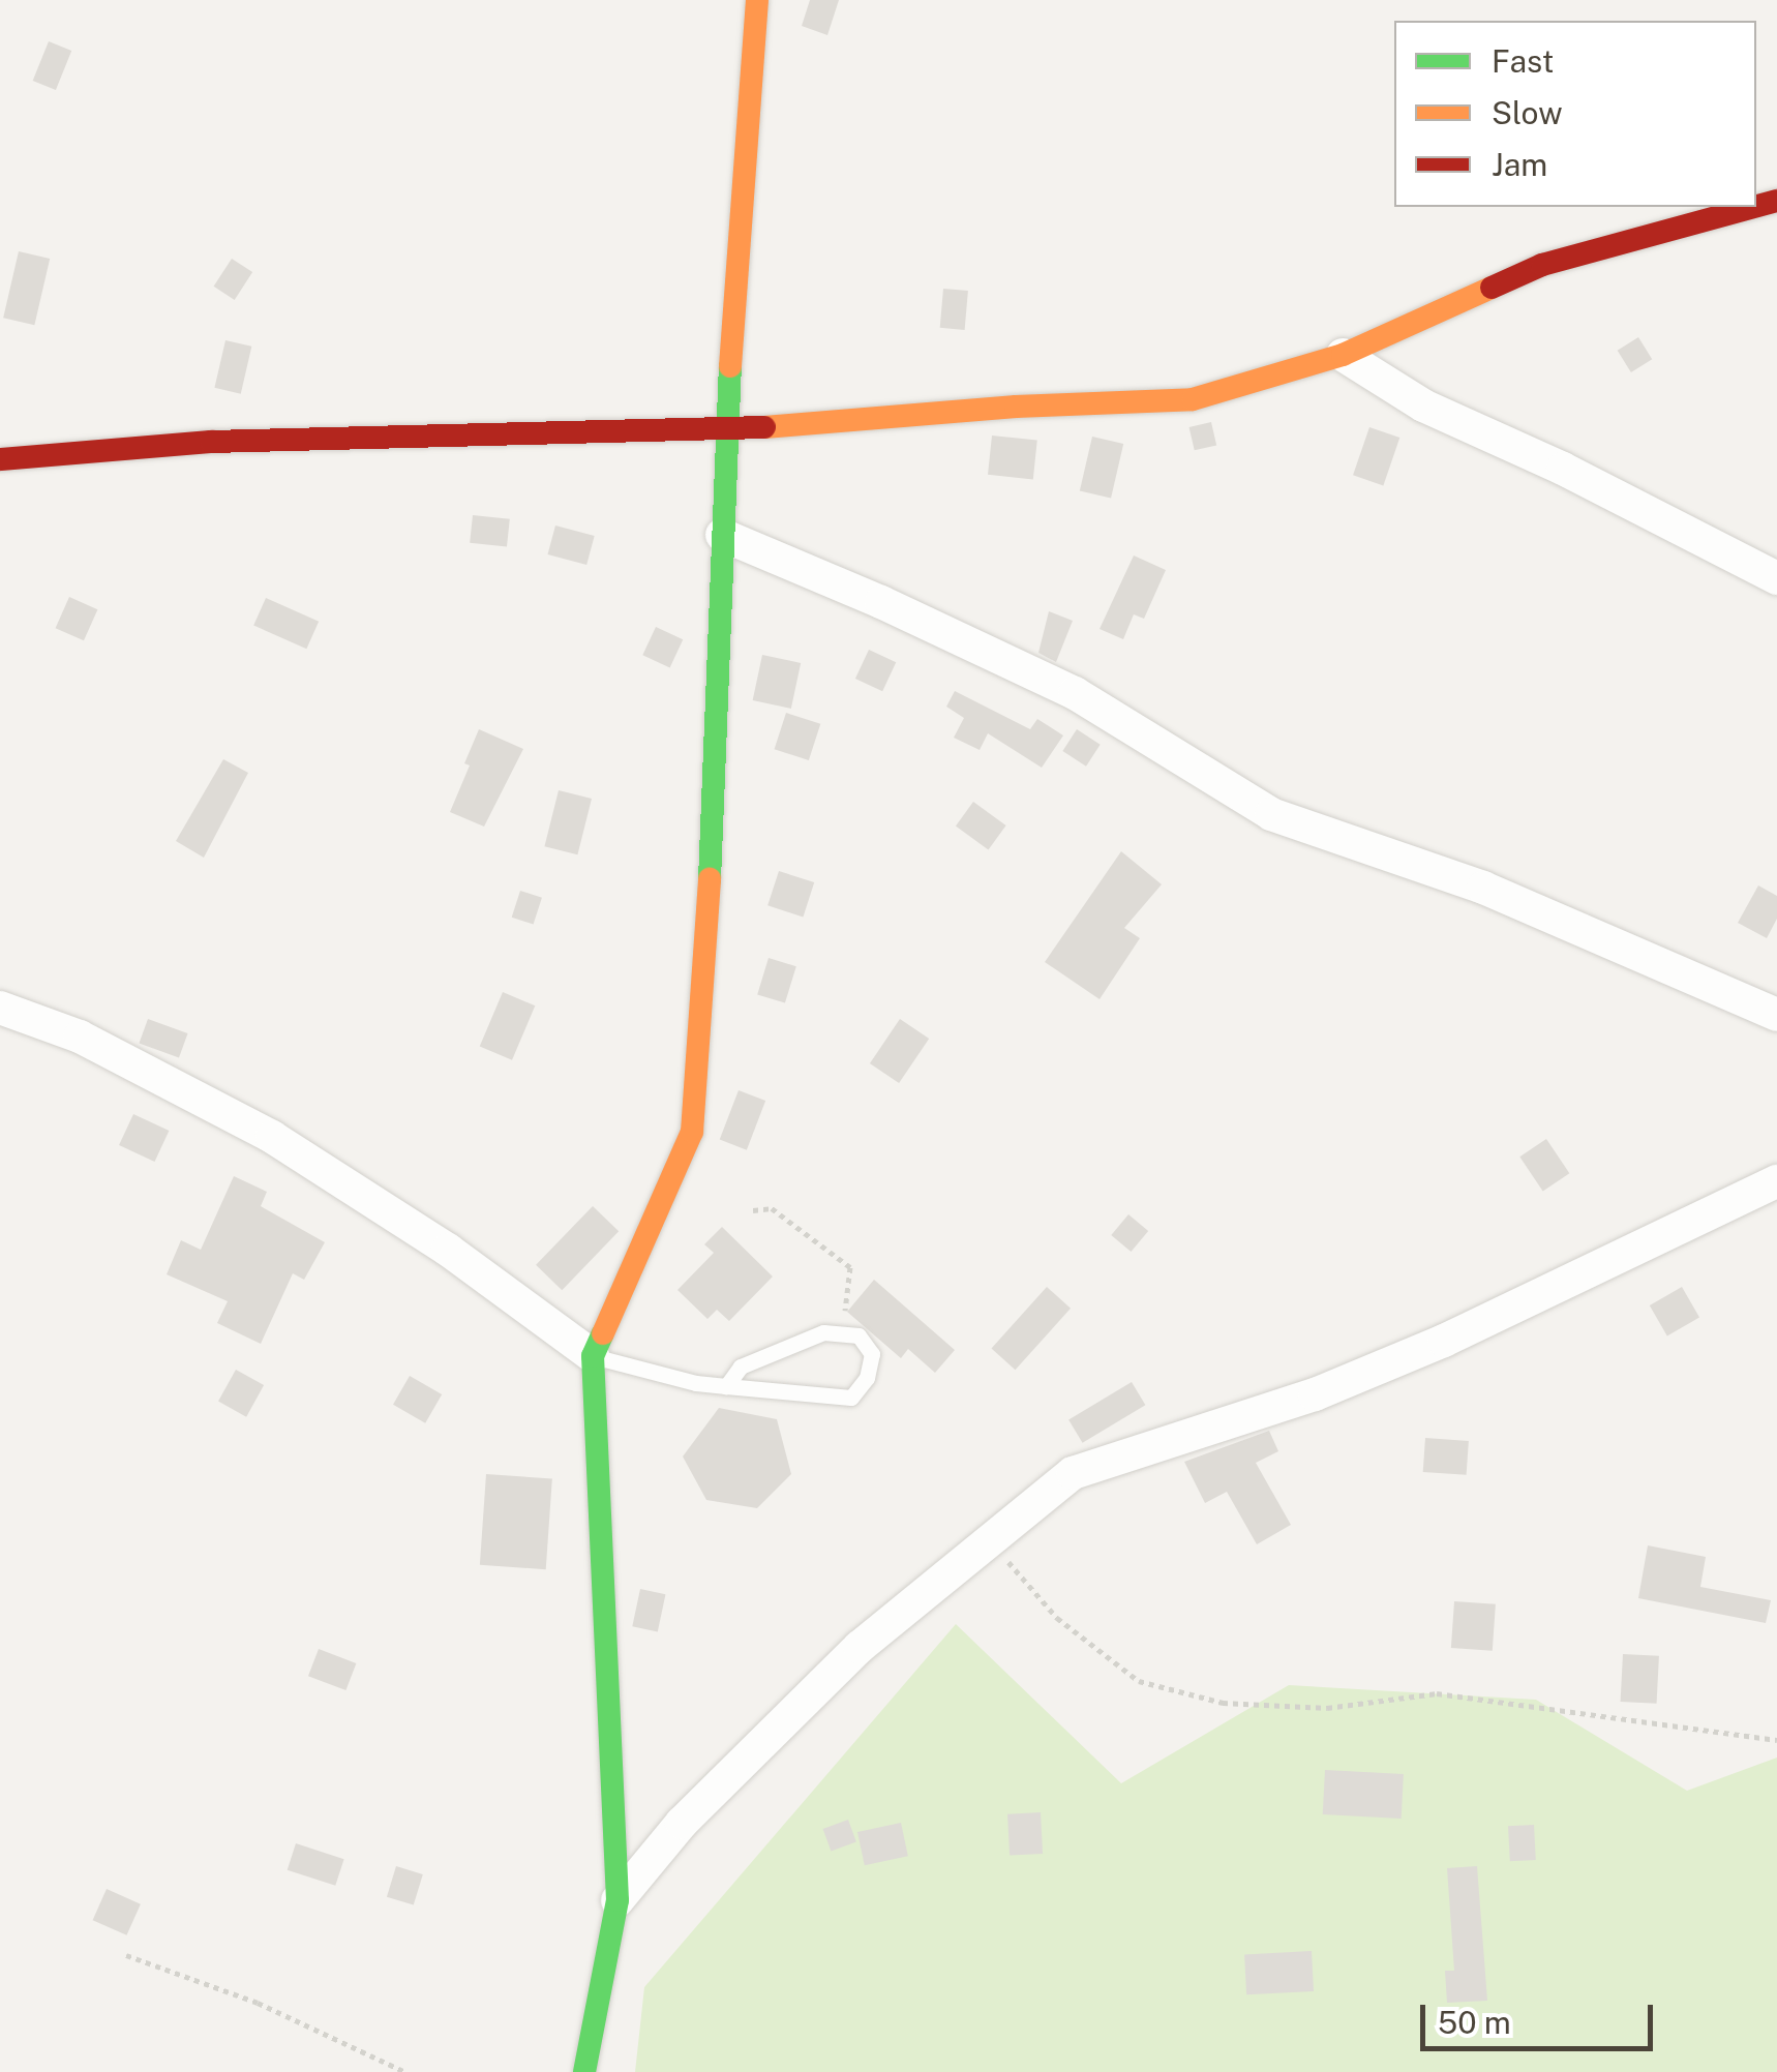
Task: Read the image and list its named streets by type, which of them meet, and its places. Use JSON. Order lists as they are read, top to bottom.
{
  "legend": ["Fast", "Slow", "Jam"],
  "scale_bar": "50 m"
}
